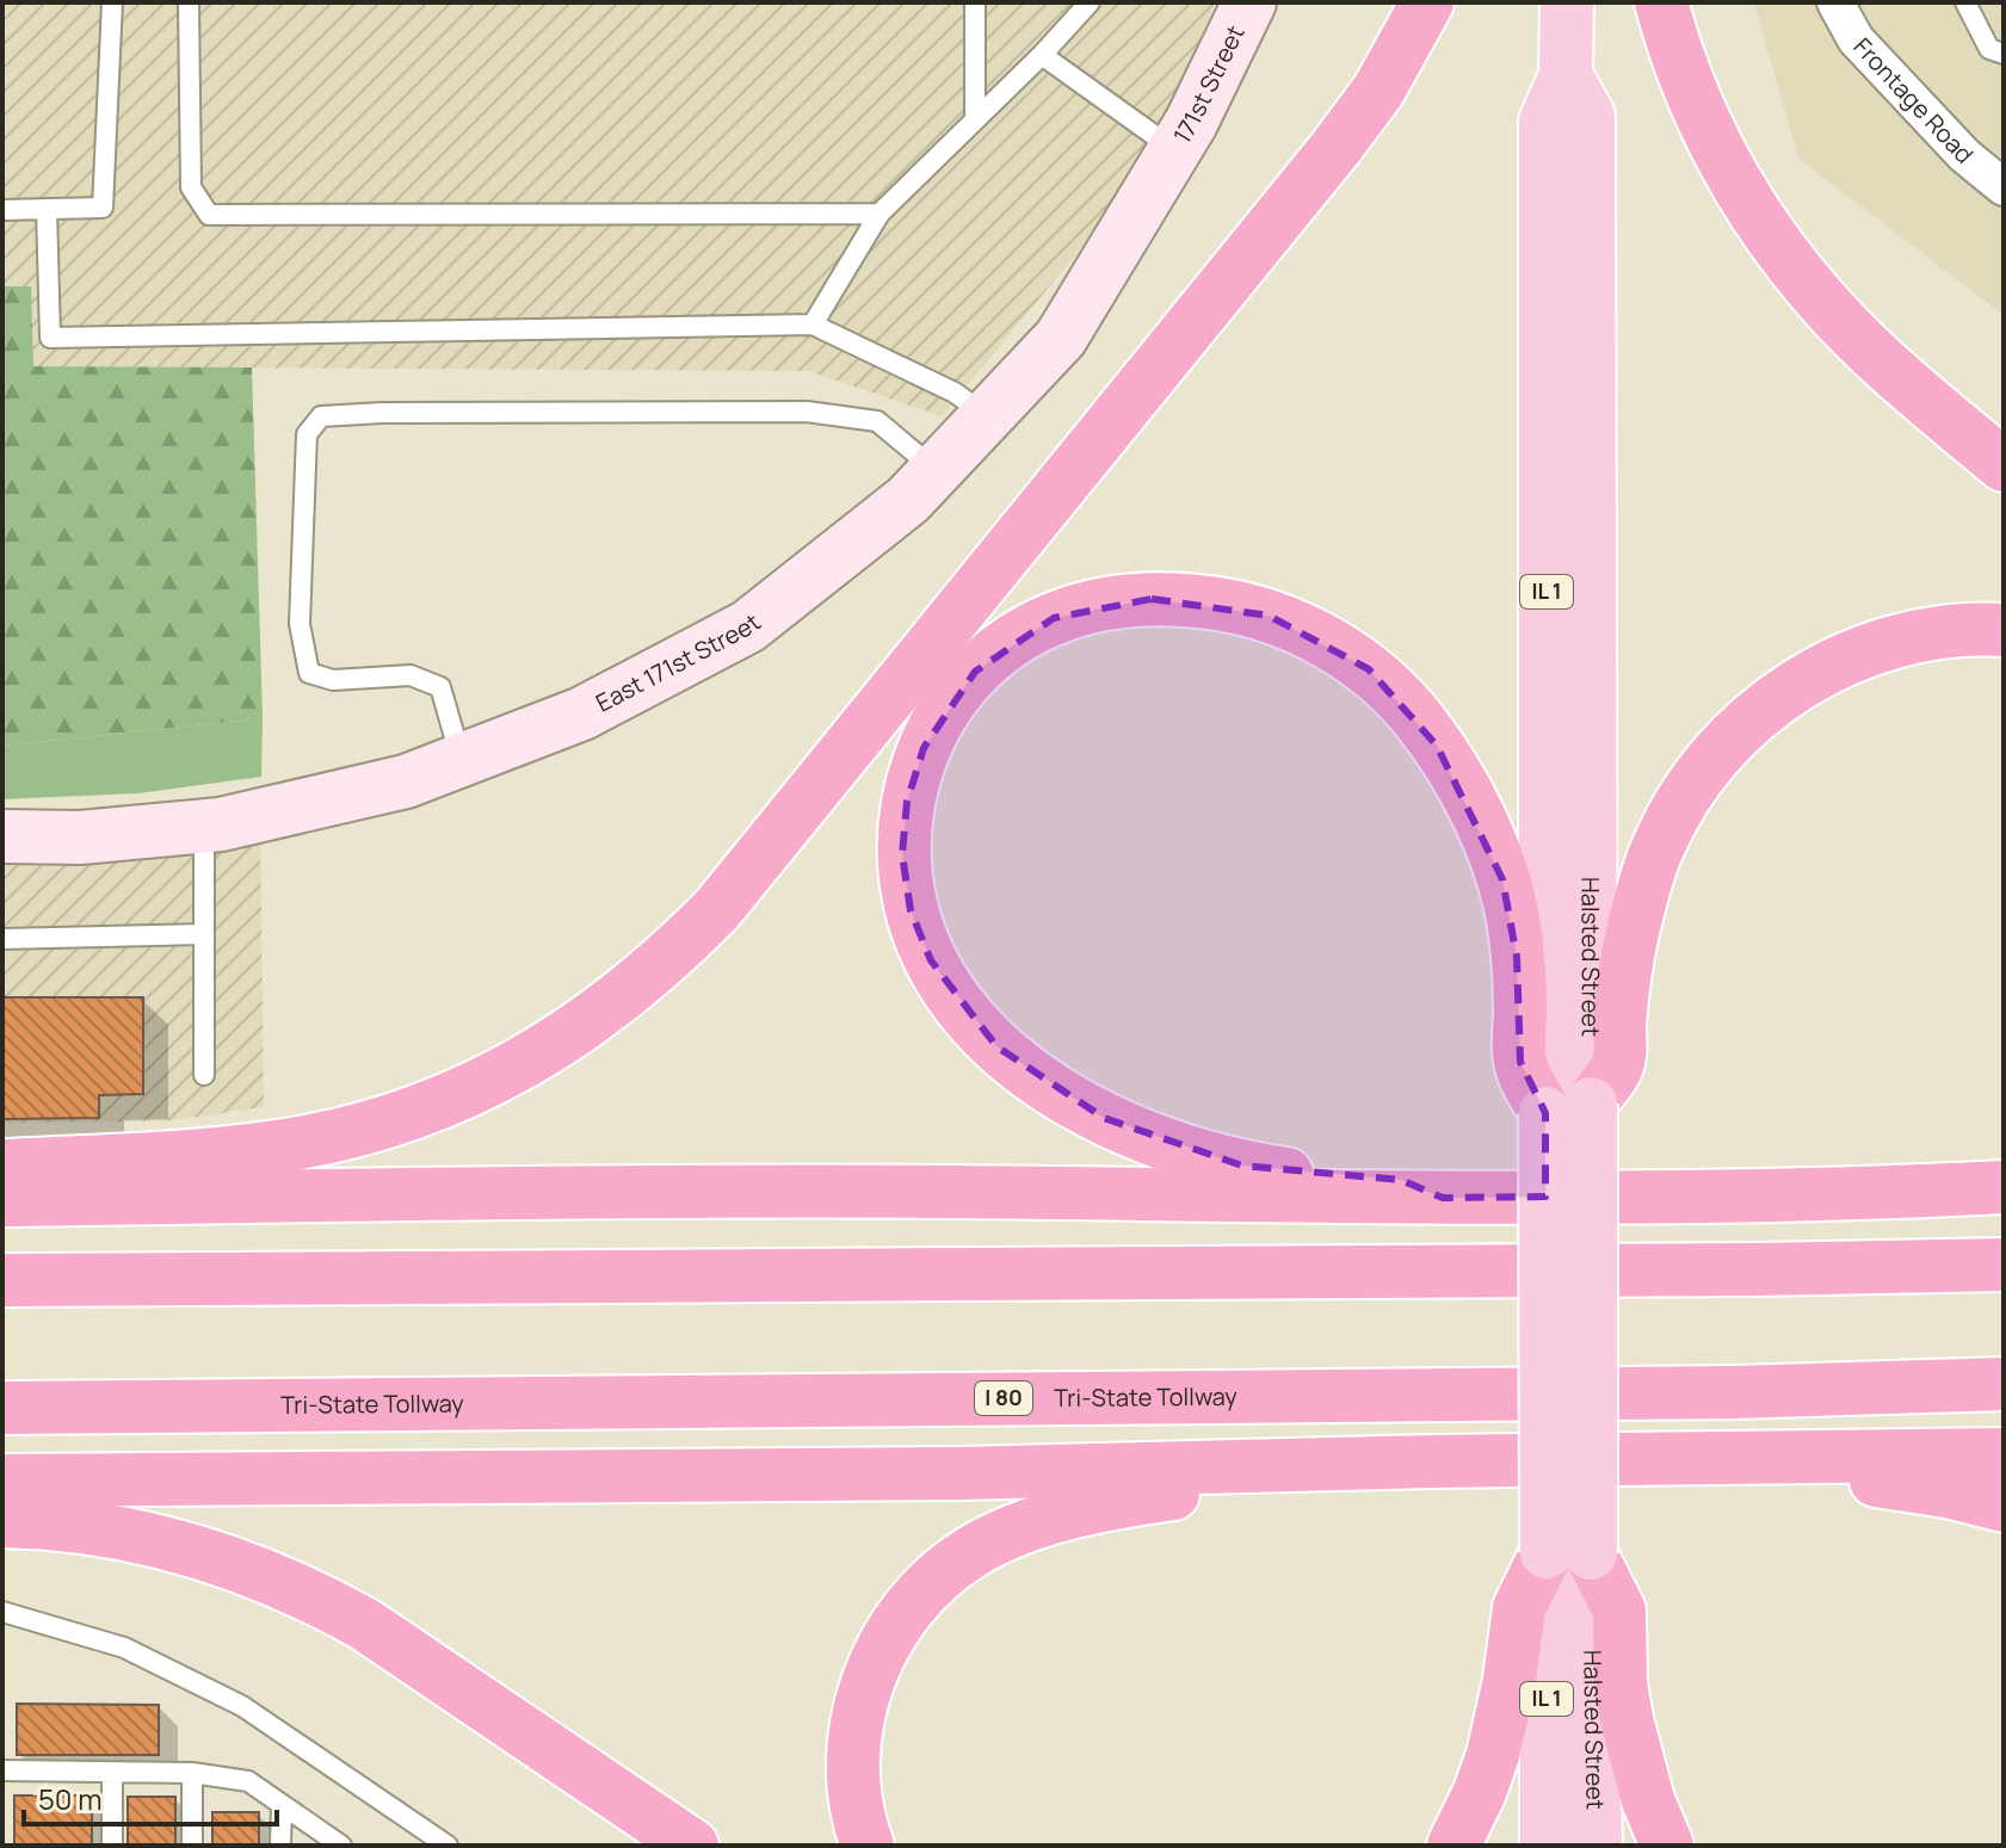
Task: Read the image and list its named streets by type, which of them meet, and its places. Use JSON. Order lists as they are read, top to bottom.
{
  "streets": {
    "highway": ["Tri-State Tollway", "I 80"],
    "main road": ["IL 1", "Halsted Street"],
    "street": ["171st Street", "Frontage Road", "East 171st Street"]
  },
  "crossings": [
    ["171st Street", "East 171st Street"]
  ],
  "scale_bar": "50 m"
}
